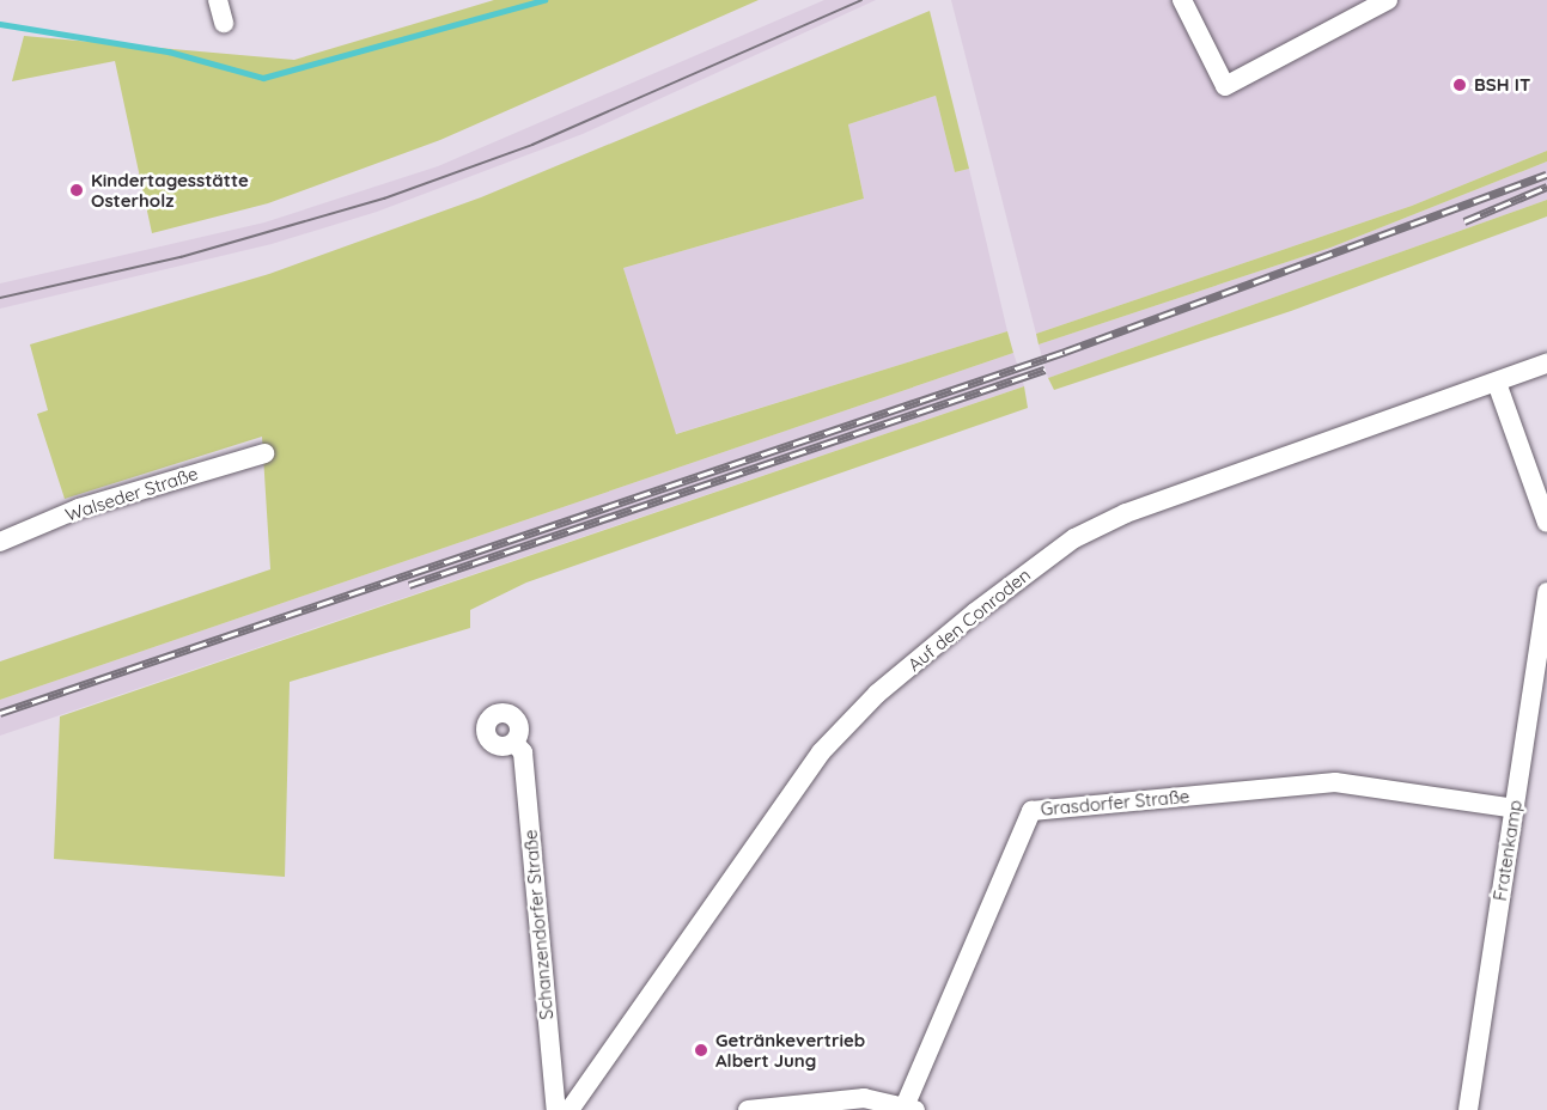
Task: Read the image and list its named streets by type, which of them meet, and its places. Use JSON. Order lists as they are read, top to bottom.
{
  "streets": {
    "street": [
      "Walseder Straße",
      "Auf den Conroden",
      "Grasdorfer Straße",
      "Fratenkamp",
      "Schanzendorfer Straße"
    ]
  },
  "crossings": [
    ["Grasdorfer Straße", "Fratenkamp"]
  ],
  "places": ["BSH IT", "Kindertagesstätte Osterholz", "Getränkevertrieb Albert Jung"]
}
